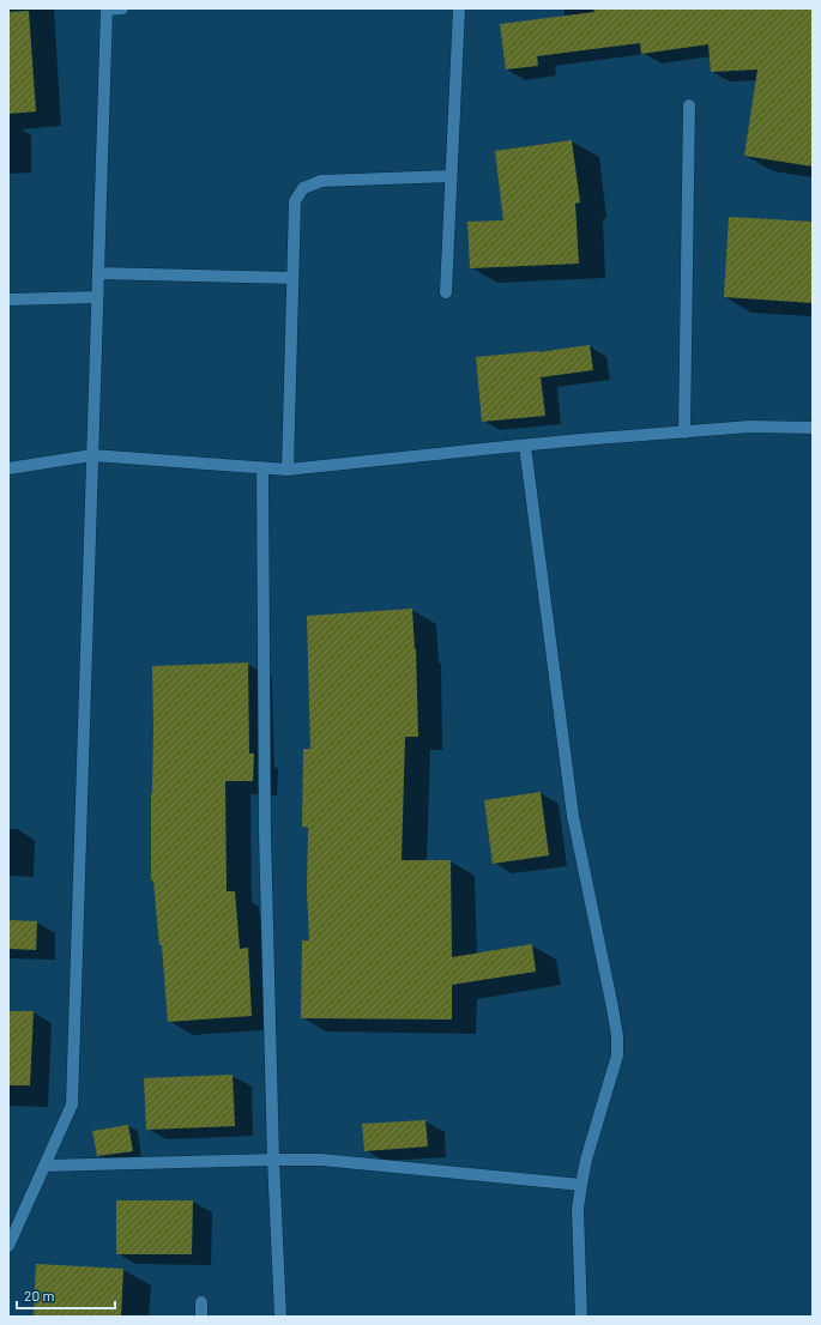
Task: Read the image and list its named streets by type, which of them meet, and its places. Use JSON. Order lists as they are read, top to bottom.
{
  "scale_bar": "20 m"
}
